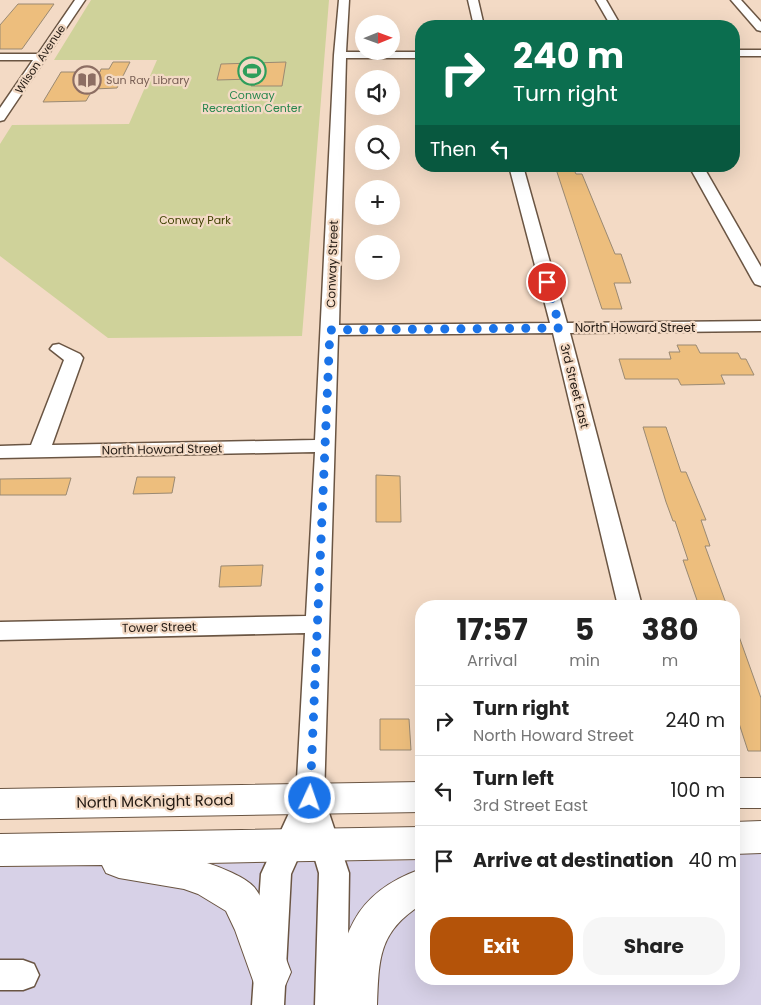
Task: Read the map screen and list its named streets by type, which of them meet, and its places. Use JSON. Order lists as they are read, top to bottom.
{
  "streets": {
    "main road": ["North McKnight Road"],
    "street": [
      "Wilson Avenue",
      "Conway Street",
      "North Howard Street",
      "3rd Street East",
      "Tower Street"
    ]
  },
  "crossings": [
    ["Conway Street", "North Howard Street"],
    ["Conway Street", "Tower Street"],
    ["Conway Street", "North McKnight Road"],
    ["North Howard Street", "3rd Street East"]
  ],
  "parks": ["Conway Park"],
  "places": {
    "sports": ["Conway Recreation Center"],
    "library": ["Sun Ray Library"]
  },
  "north": "right",
  "page": {
    "map_buttons": ["+", "−"],
    "turn": ["240 m", "Turn right"],
    "then": "Then",
    "eta": [
      "17:57",
      "Arrival",
      "5",
      "min",
      "380",
      "m"
    ],
    "list": [
      {
        "name": "Turn right",
        "note": "North Howard Street",
        "value": "240 m"
      },
      {
        "name": "Turn left",
        "note": "3rd Street East",
        "value": "100 m"
      },
      {
        "name": "Arrive at destination",
        "value": "40 m"
      }
    ],
    "buttons": ["Exit", "Share"]
  }
}
